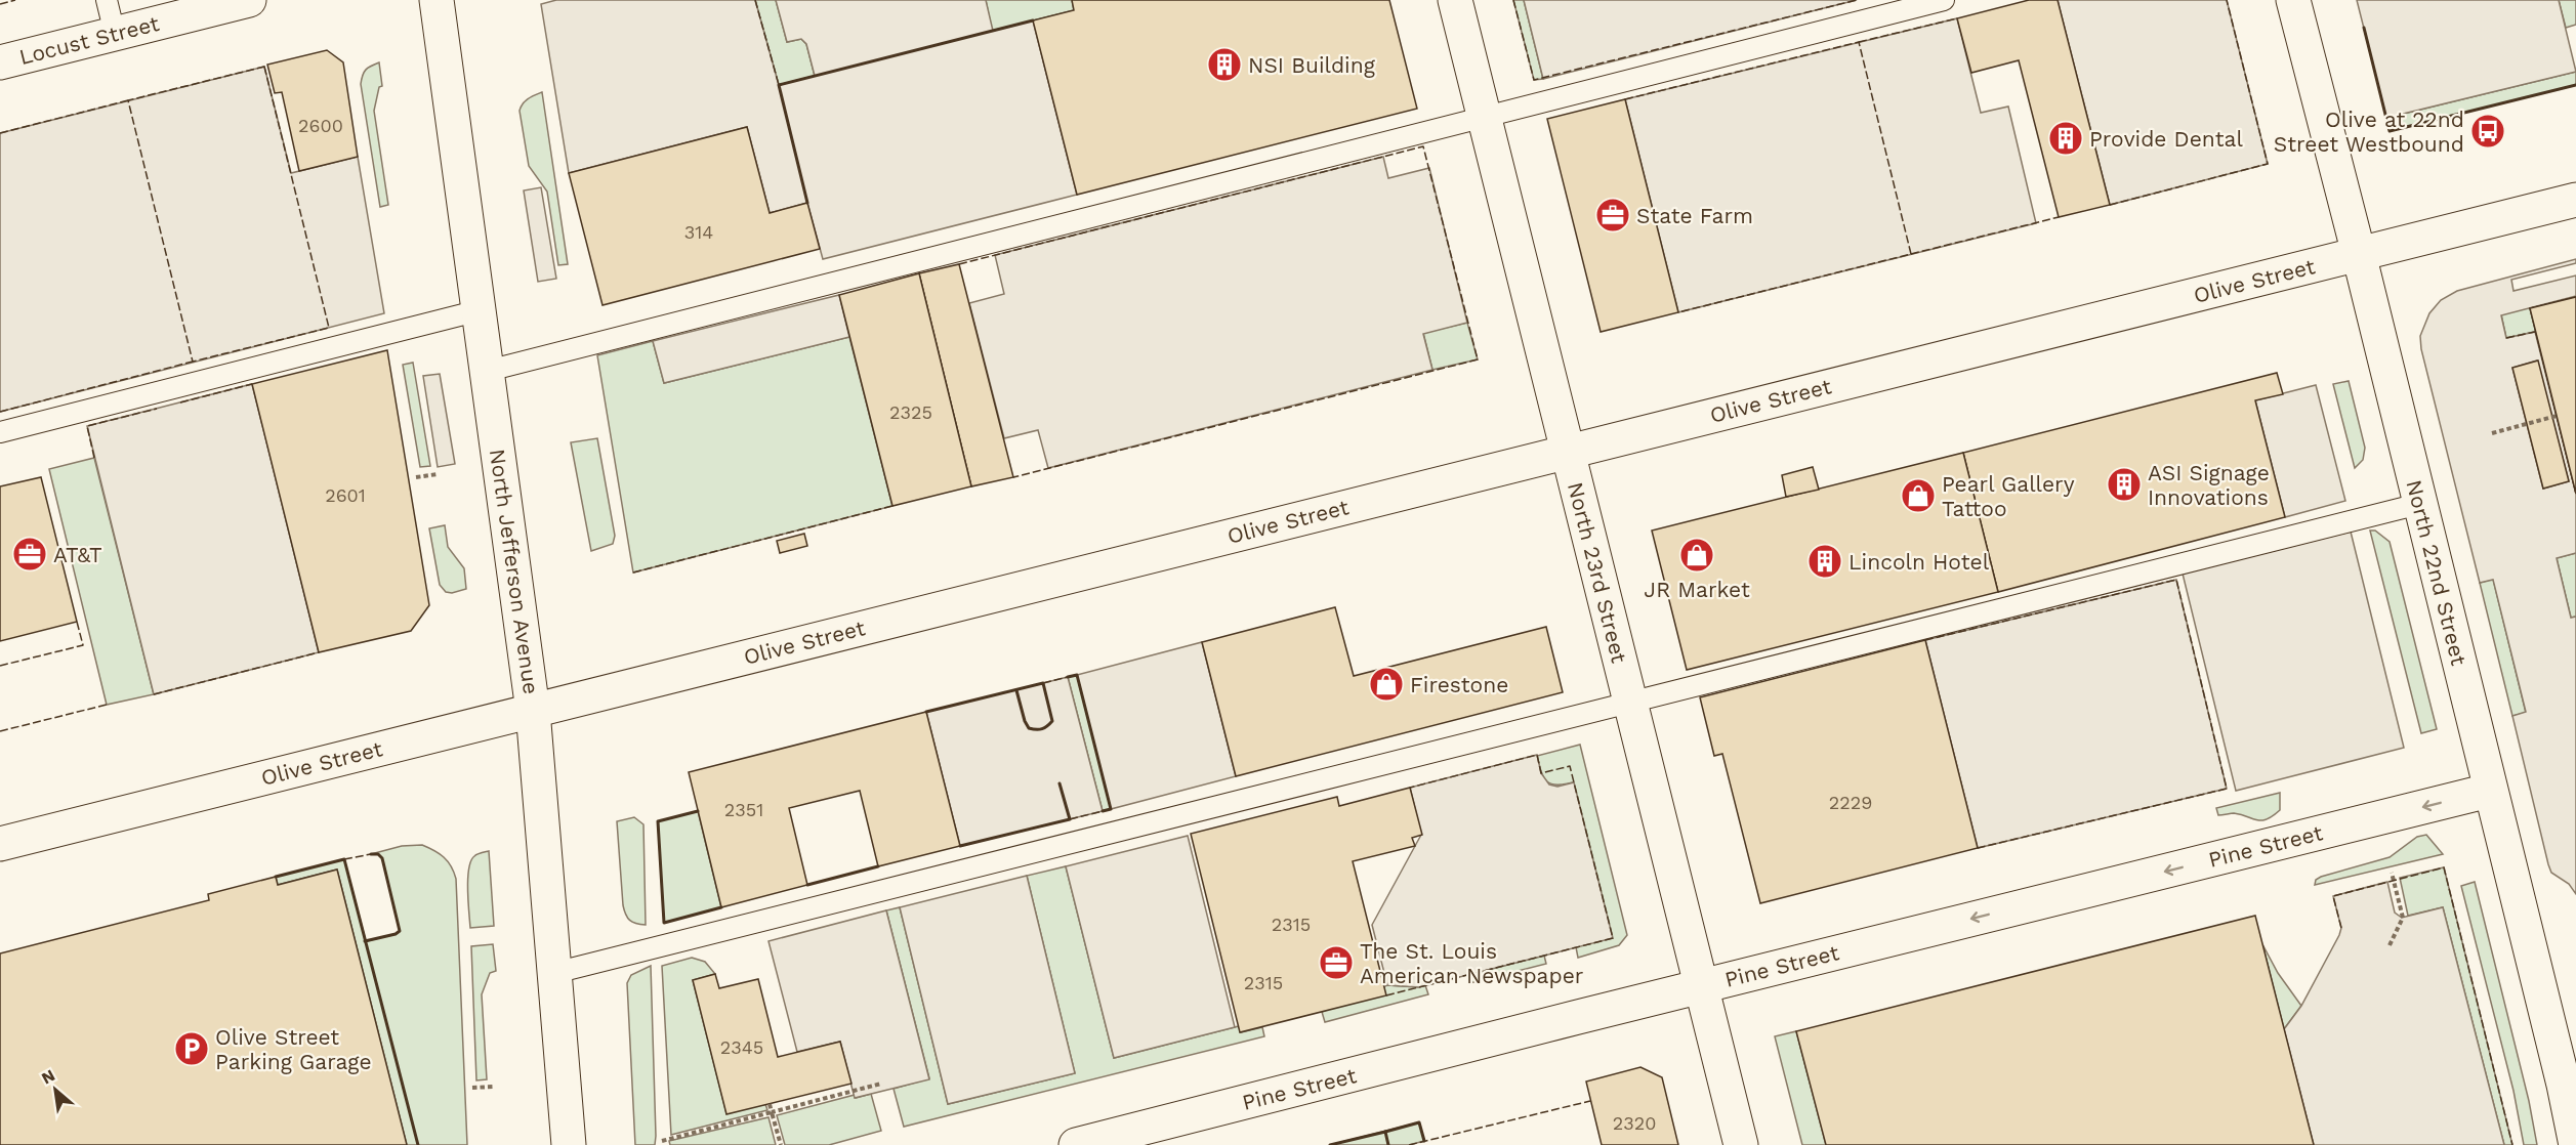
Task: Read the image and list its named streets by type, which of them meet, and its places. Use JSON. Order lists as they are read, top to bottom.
{
  "streets": {
    "street": [
      "Locust Street",
      "Olive Street",
      "North Jefferson Avenue",
      "North 23rd Street",
      "North 22nd Street",
      "Pine Street"
    ]
  },
  "crossings": [
    ["Olive Street", "North Jefferson Avenue"],
    ["Olive Street", "North 23rd Street"],
    ["Olive Street", "North 22nd Street"],
    ["North 23rd Street", "Pine Street"],
    ["North 22nd Street", "Pine Street"]
  ],
  "one_way": ["Pine Street"],
  "places": {
    "building": [
      "NSI Building",
      "Provide Dental",
      "ASI Signage Innovations",
      "Lincoln Hotel"
    ],
    "bus stop": ["Olive at 22nd Street Westbound"],
    "office": ["State Farm", "AT&T", "The St. Louis American Newspaper"],
    "shop": ["Pearl Gallery Tattoo", "JR Market", "Firestone"],
    "parking": ["Olive Street Parking Garage"]
  },
  "house_numbers": [
    "2600",
    "314",
    "2325",
    "2601",
    "2229",
    "2351",
    "2315",
    "2315",
    "2345",
    "2320"
  ],
  "north": "top left"
}
